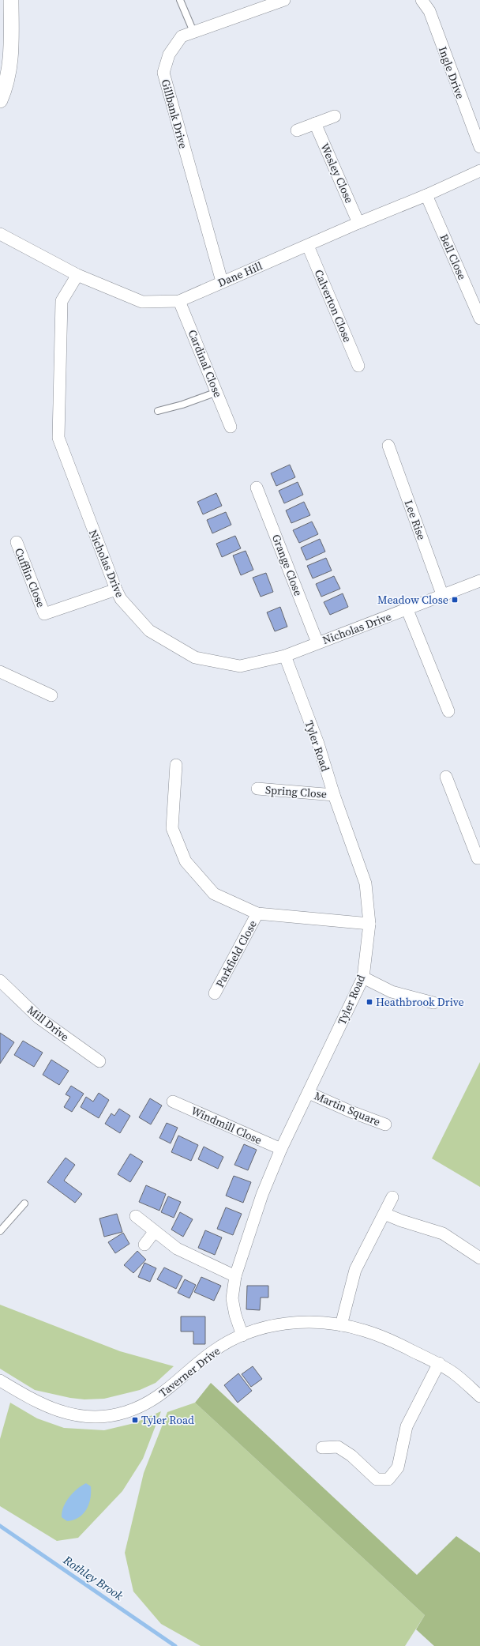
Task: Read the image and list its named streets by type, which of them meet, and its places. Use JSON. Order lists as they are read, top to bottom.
{
  "streets": {
    "street": [
      "Ingle Drive",
      "Gillbank Drive",
      "Wesley Close",
      "Bell Close",
      "Dane Hill",
      "Calverton Close",
      "Cardinal Close",
      "Lee Rise",
      "Nicholas Drive",
      "Grange Close",
      "Cufflin Close",
      "Tyler Road",
      "Spring Close",
      "Parkfield Close",
      "Mill Drive",
      "Martin Square",
      "Windmill Close",
      "Taverner Drive"
    ]
  },
  "crossings": [
    ["Gillbank Drive", "Dane Hill"],
    ["Wesley Close", "Dane Hill"],
    ["Bell Close", "Dane Hill"],
    ["Dane Hill", "Calverton Close"],
    ["Dane Hill", "Cardinal Close"],
    ["Dane Hill", "Nicholas Drive"],
    ["Lee Rise", "Nicholas Drive"],
    ["Nicholas Drive", "Grange Close"],
    ["Nicholas Drive", "Cufflin Close"],
    ["Nicholas Drive", "Tyler Road"],
    ["Tyler Road", "Spring Close"],
    ["Tyler Road", "Martin Square"],
    ["Tyler Road", "Windmill Close"],
    ["Tyler Road", "Taverner Drive"]
  ],
  "water": ["Rothley Brook"],
  "places": {
    "transit": ["Meadow Close", "Heathbrook Drive", "Tyler Road"]
  }
}
